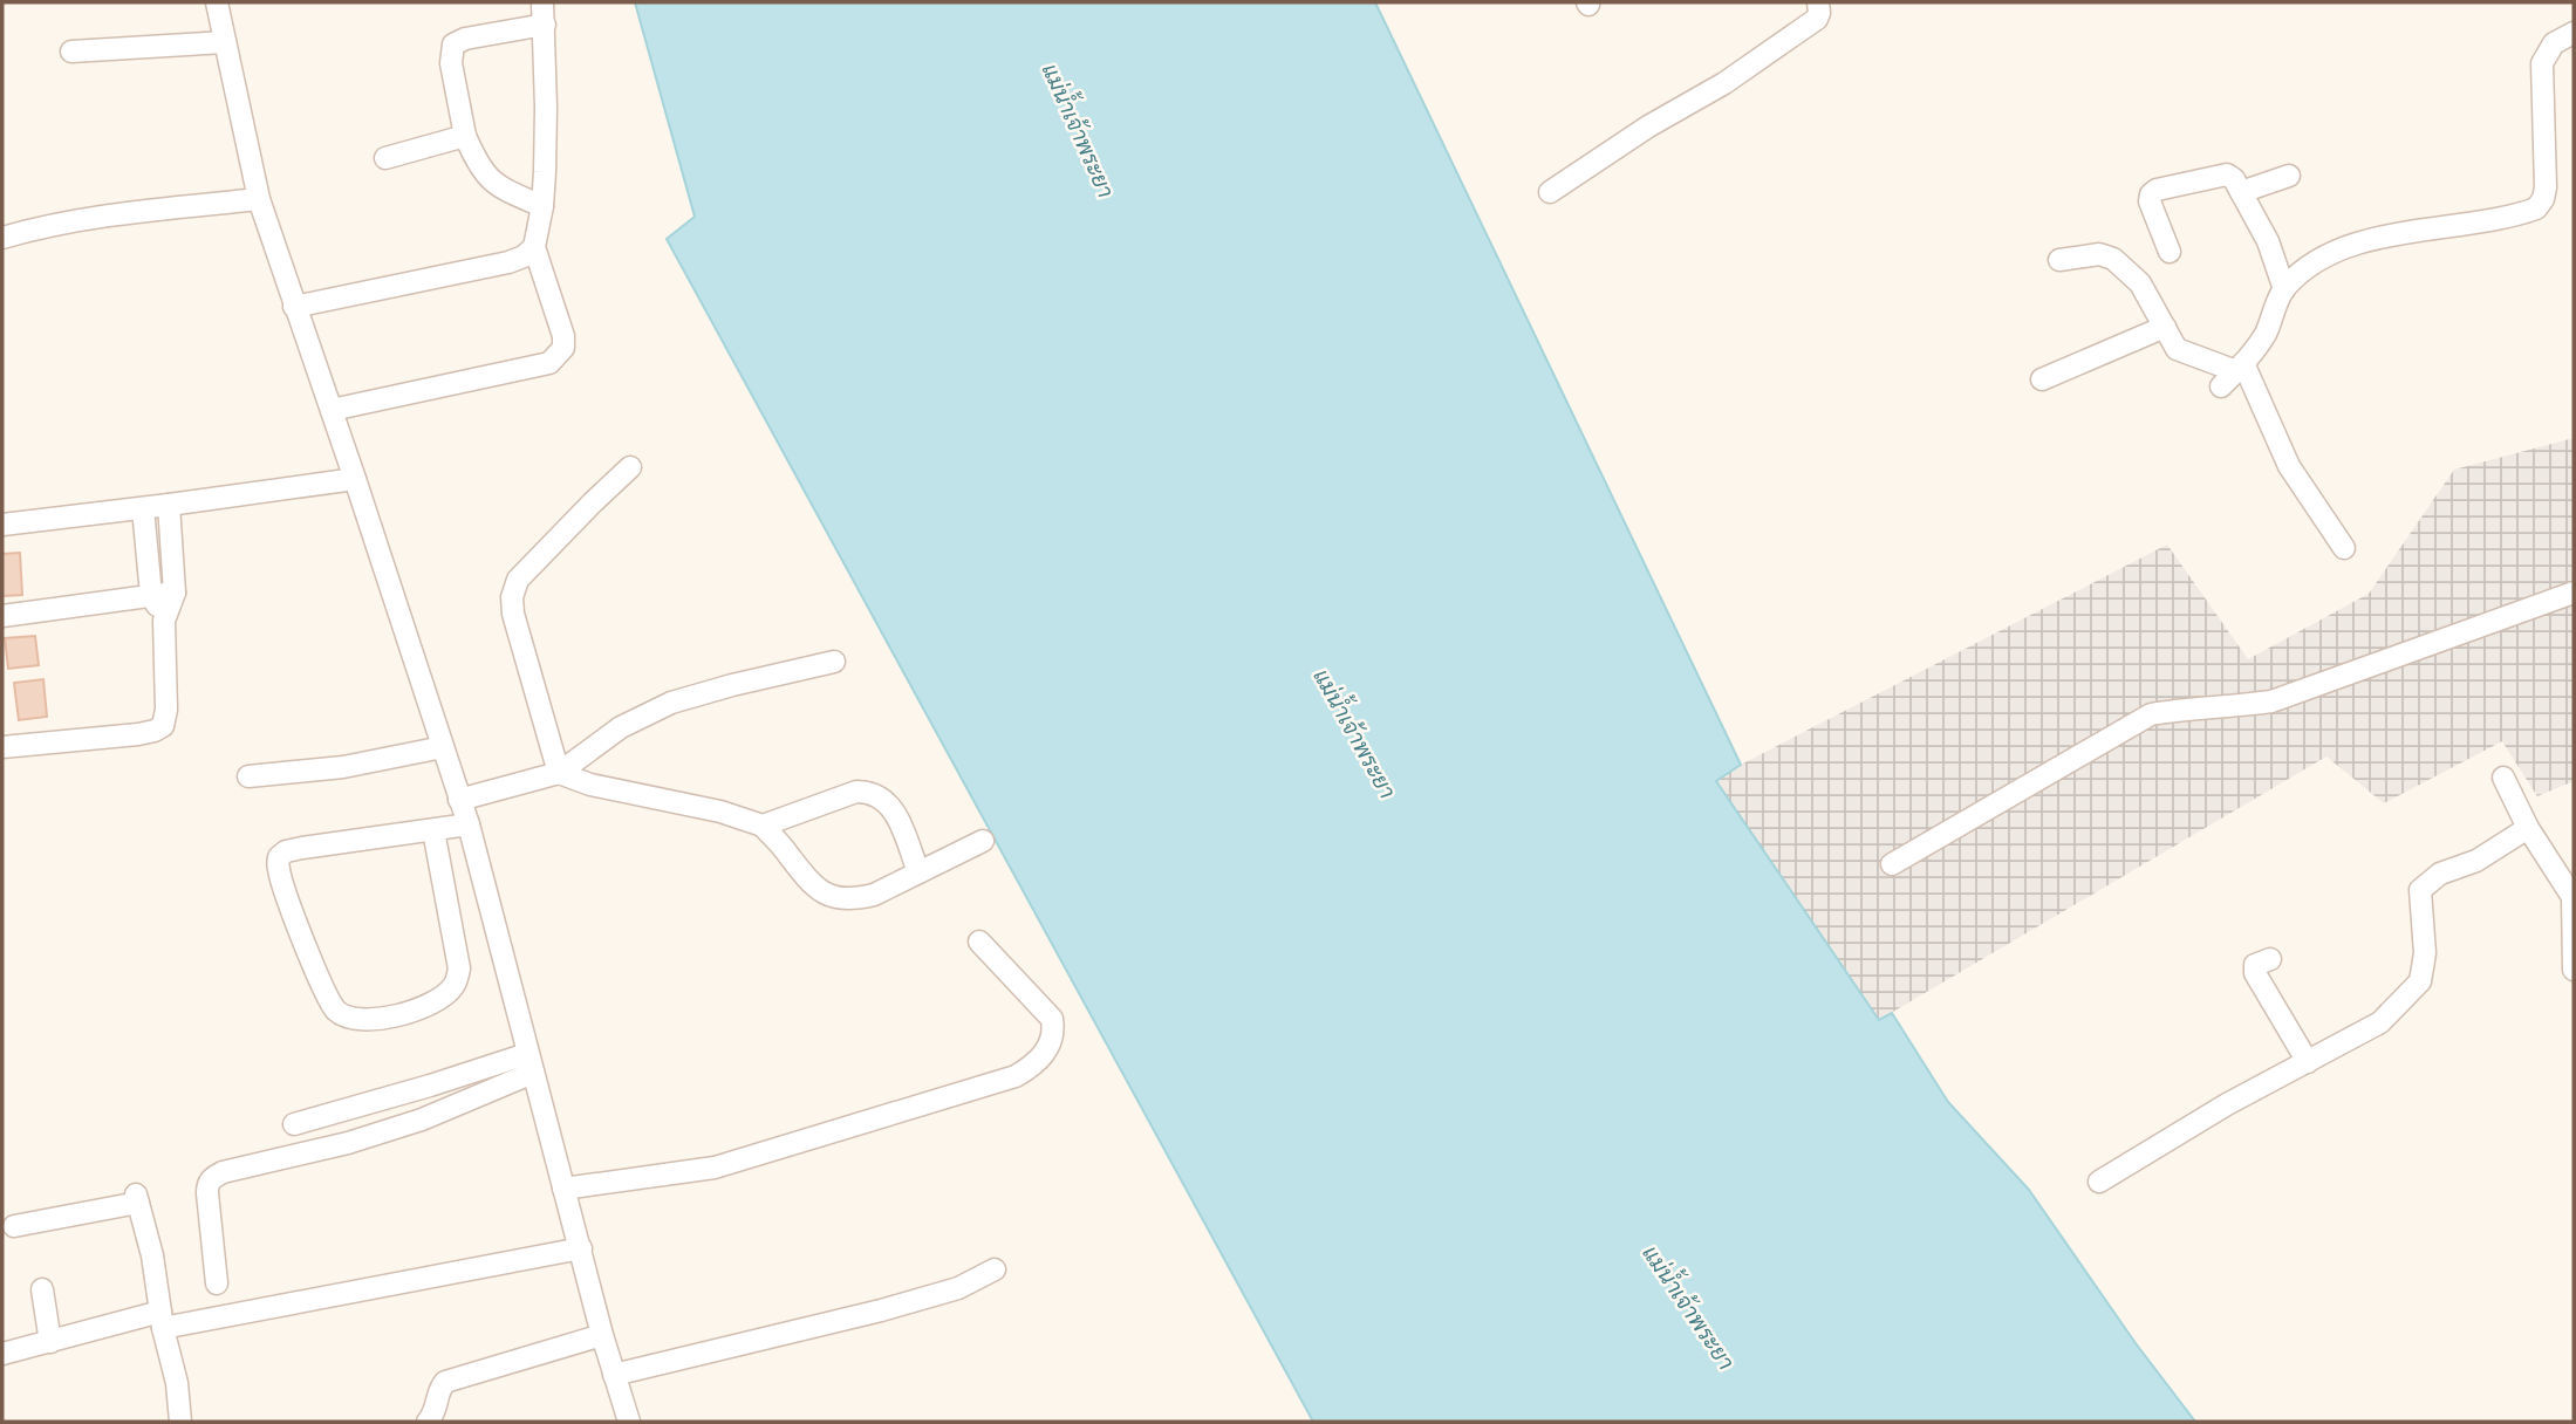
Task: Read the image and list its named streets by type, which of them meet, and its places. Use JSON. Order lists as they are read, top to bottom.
{
  "water": ["แม่น้ำเจ้าพระยา"]
}
